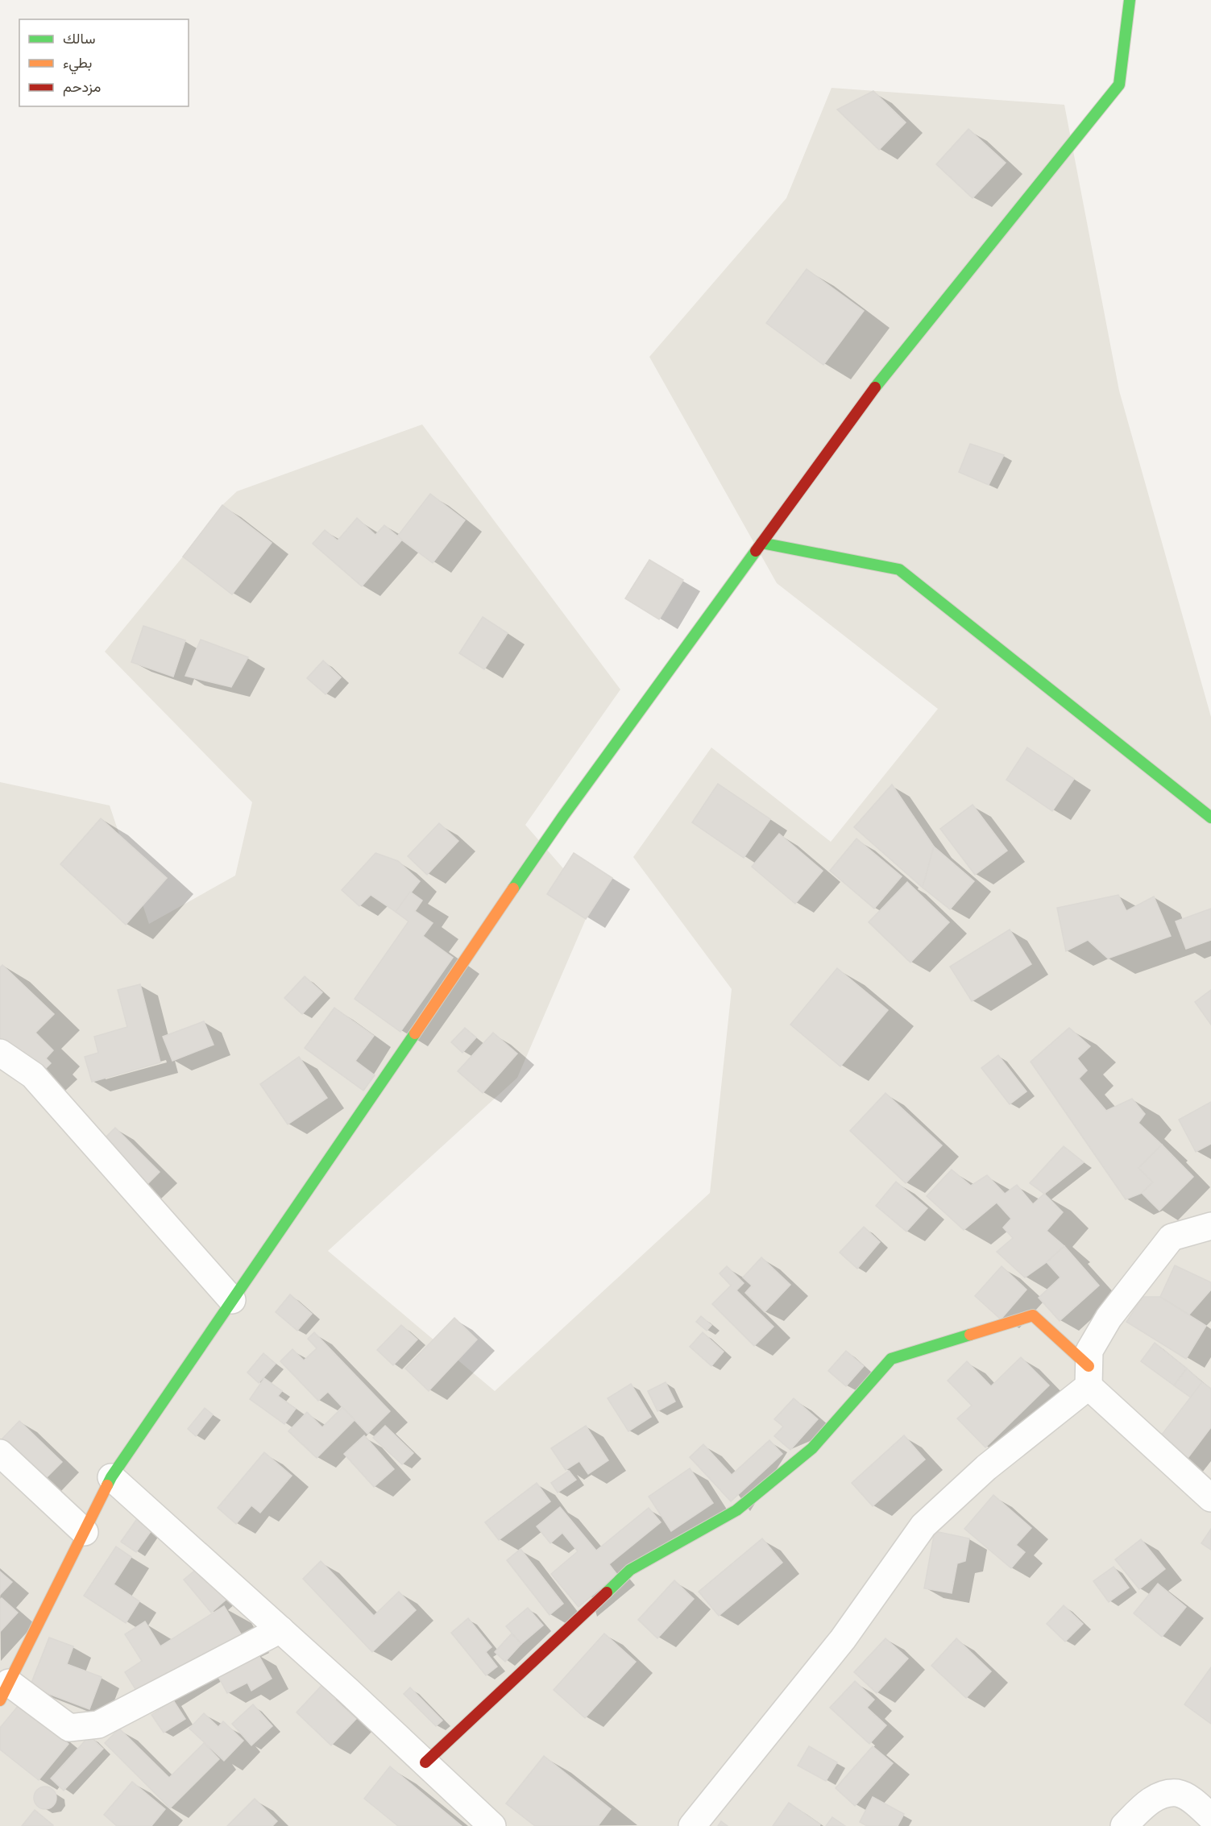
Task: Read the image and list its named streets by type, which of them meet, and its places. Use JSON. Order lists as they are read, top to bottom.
{
  "legend": ["سالك", "بطيء", "مزدحم"]
}
